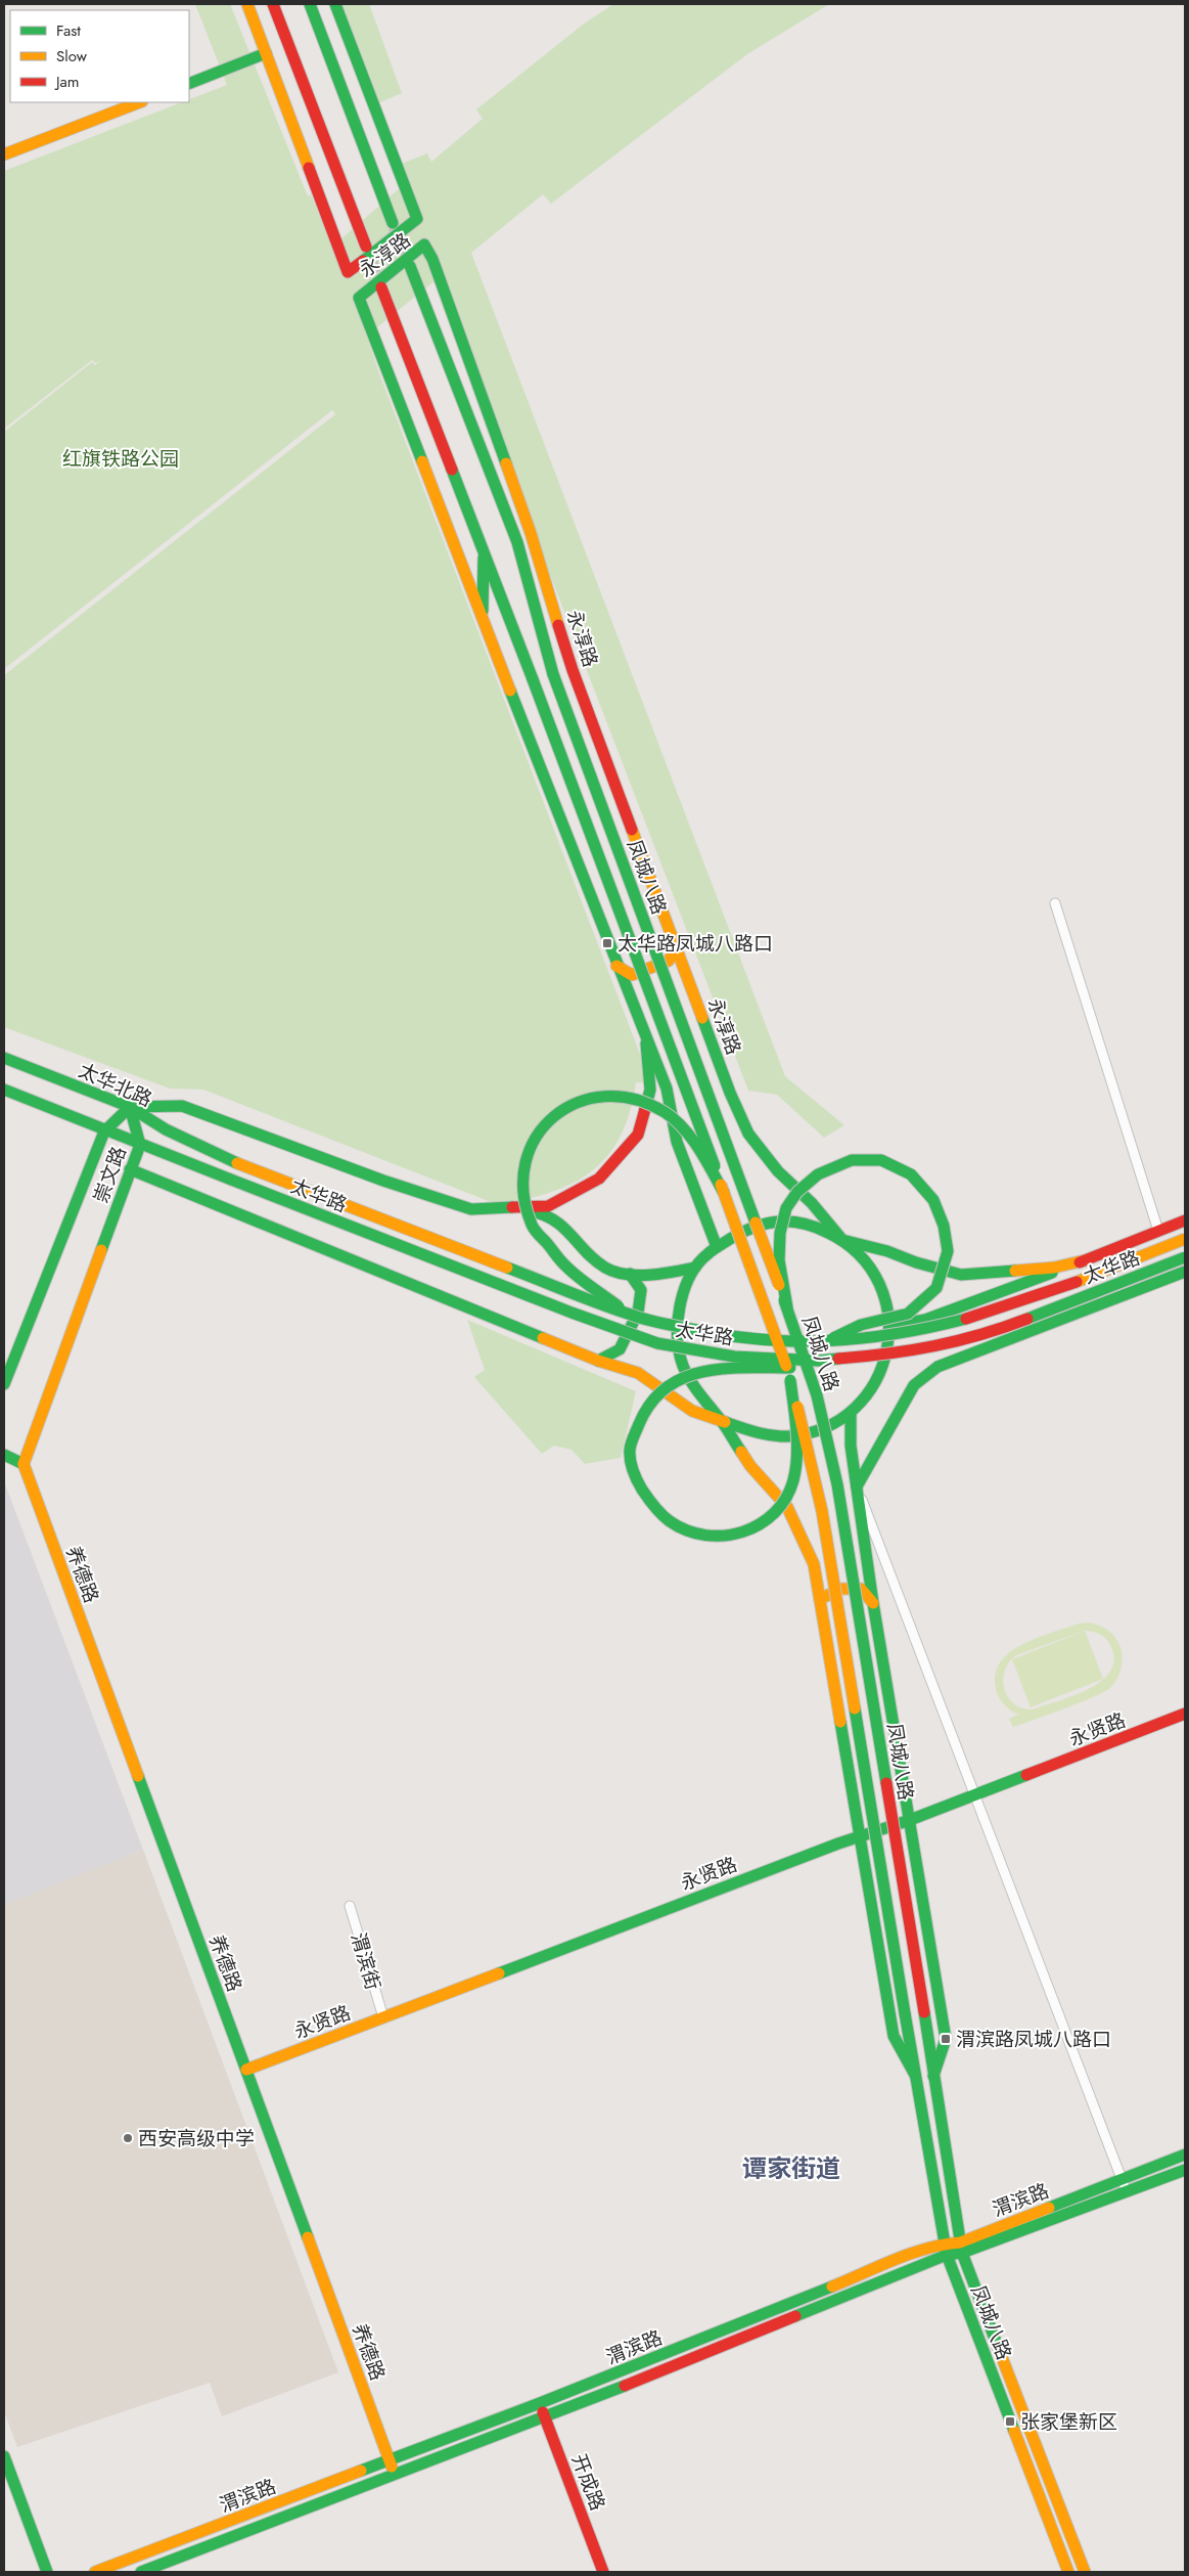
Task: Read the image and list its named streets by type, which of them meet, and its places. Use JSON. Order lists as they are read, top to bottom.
{
  "streets": {
    "street": [
      "永淳路",
      "凤城八路",
      "太华北路",
      "崇文路",
      "太华路",
      "养德路",
      "永贤路",
      "渭滨街",
      "渭滨路",
      "开成路"
    ]
  },
  "crossings": [
    ["永淳路", "凤城八路"],
    ["凤城八路", "永贤路"],
    ["凤城八路", "渭滨路"],
    ["太华北路", "崇文路"],
    ["太华北路", "太华路"],
    ["崇文路", "太华路"],
    ["崇文路", "养德路"],
    ["养德路", "永贤路"],
    ["养德路", "渭滨路"],
    ["永贤路", "渭滨街"],
    ["渭滨路", "开成路"]
  ],
  "districts": ["谭家街道"],
  "parks": ["红旗铁路公园"],
  "places": {
    "transit": ["太华路凤城八路口", "渭滨路凤城八路口", "张家堡新区"],
    "other": ["西安高级中学"]
  },
  "legend": ["Fast", "Slow", "Jam"]
}
